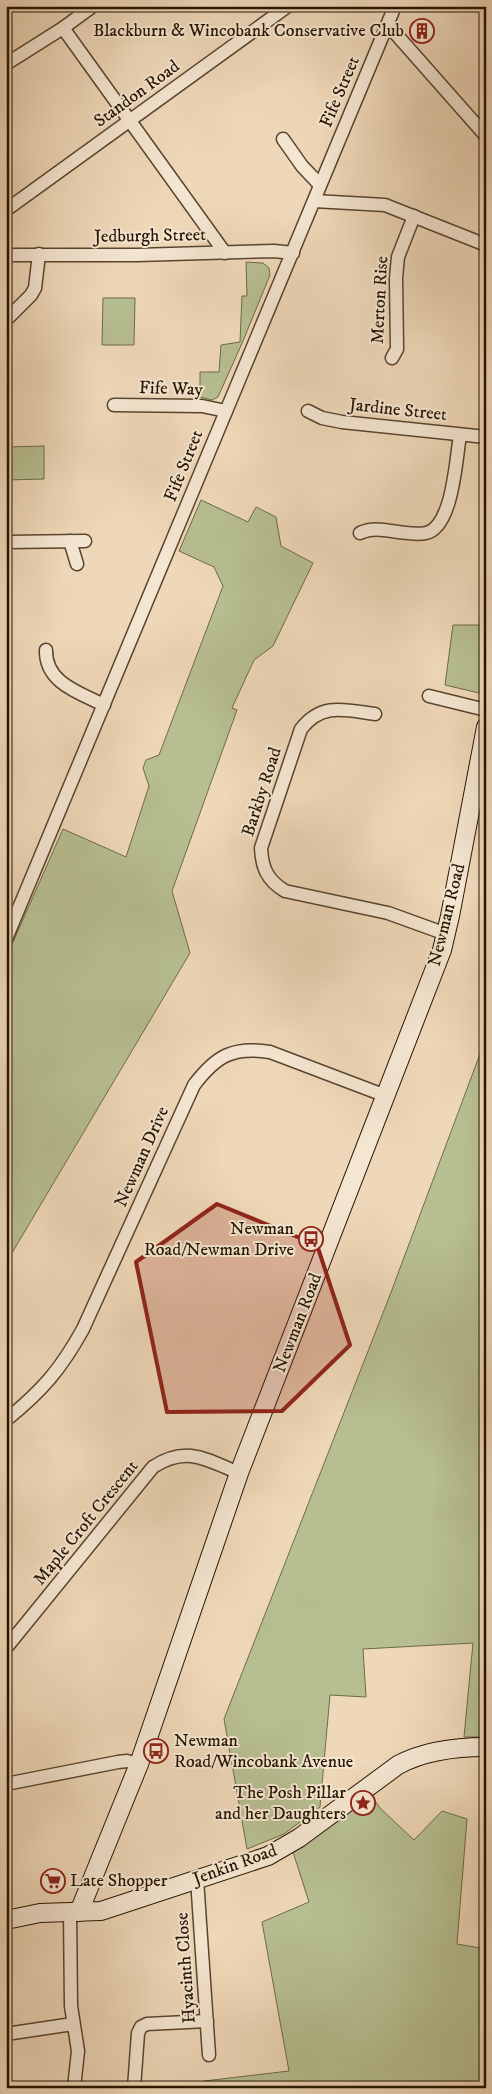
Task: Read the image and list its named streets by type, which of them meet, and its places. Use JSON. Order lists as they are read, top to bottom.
{
  "streets": {
    "street": [
      "Fife Street",
      "Standon Road",
      "Jedburgh Street",
      "Merton Rise",
      "Fife Way",
      "Jardine Street",
      "Barkby Road",
      "Newman Road",
      "Newman Drive",
      "Maple Croft Crescent",
      "Jenkin Road",
      "Hyacinth Close"
    ]
  },
  "crossings": [
    ["Fife Street", "Jedburgh Street"],
    ["Fife Street", "Fife Way"],
    ["Barkby Road", "Newman Road"],
    ["Newman Road", "Newman Drive"],
    ["Newman Road", "Maple Croft Crescent"],
    ["Newman Road", "Jenkin Road"],
    ["Jenkin Road", "Hyacinth Close"]
  ],
  "places": {
    "building": ["Blackburn & Wincobank Conservative Club"],
    "bus stop": ["Newman Road/Newman Drive", "Newman Road/Wincobank Avenue"],
    "place": ["The Posh Pillar and her Daughters"],
    "supermarket": ["Late Shopper"]
  }
}
